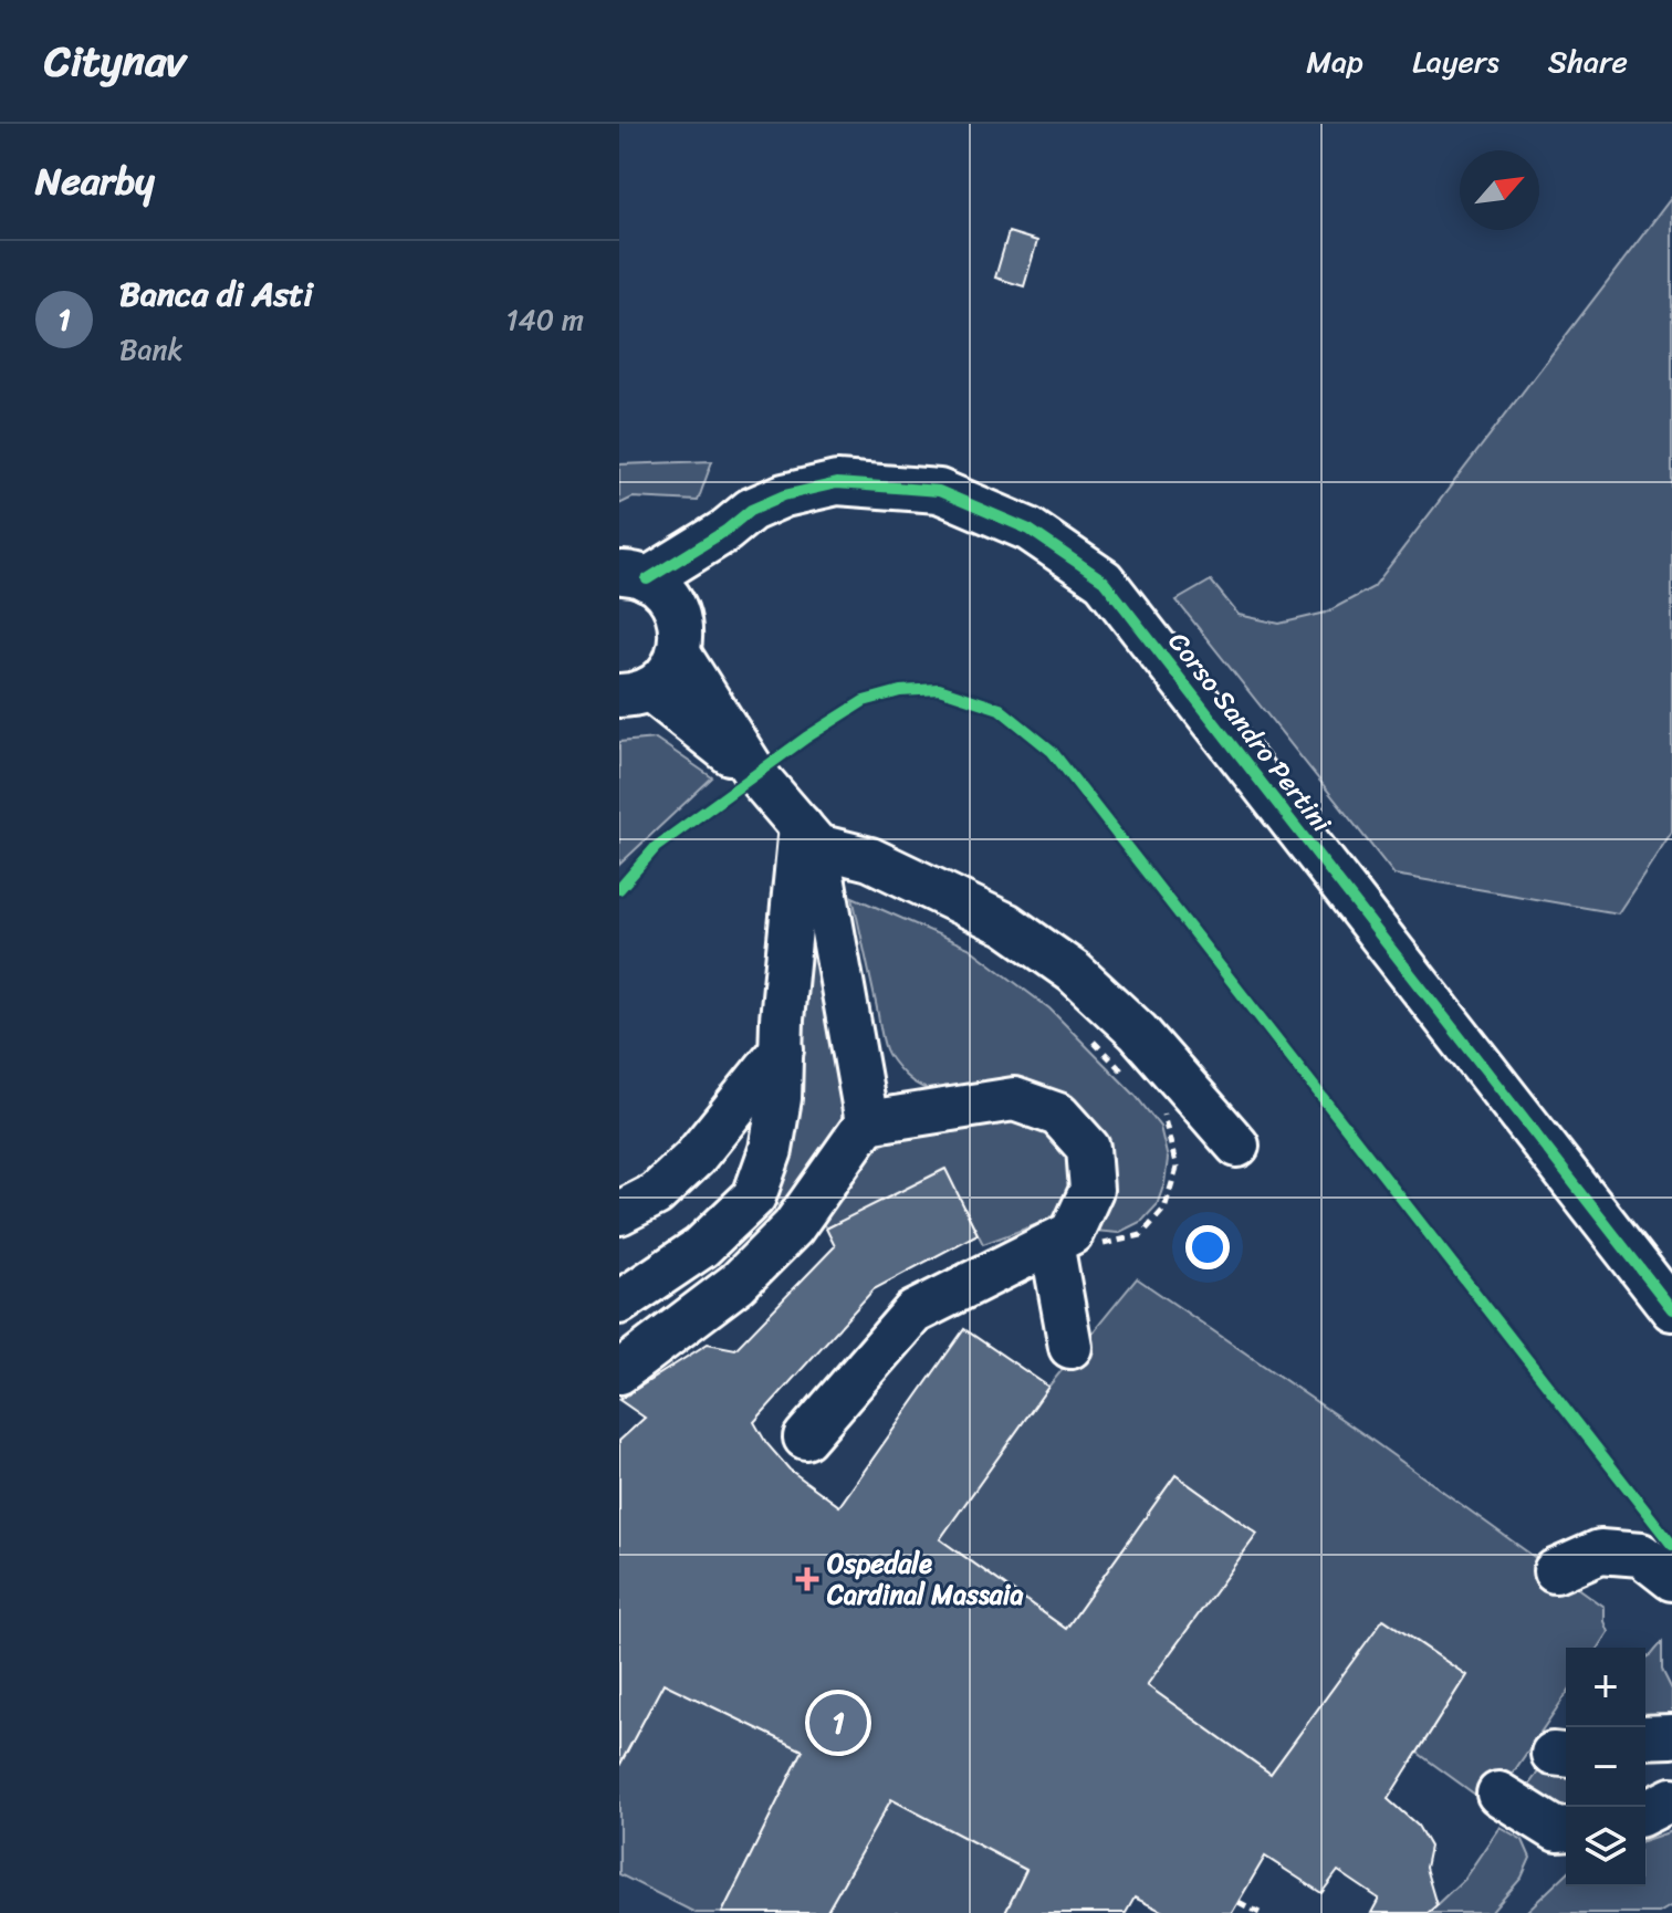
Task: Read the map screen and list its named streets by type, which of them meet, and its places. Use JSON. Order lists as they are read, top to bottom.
{
  "streets": {
    "street": ["Corso Sandro Pertini"]
  },
  "places": {
    "health": ["Ospedale Cardinal Massaia"]
  },
  "north": "top right",
  "page": {
    "header": "Citynav",
    "nav": ["Map", "Layers", "Share"],
    "heading": "Nearby",
    "list": [
      {
        "mark": "1",
        "name": "Banca di Asti",
        "note": "Bank",
        "value": "140 m"
      }
    ],
    "map_buttons": ["+", "−"],
    "pins": "1"
  }
}
